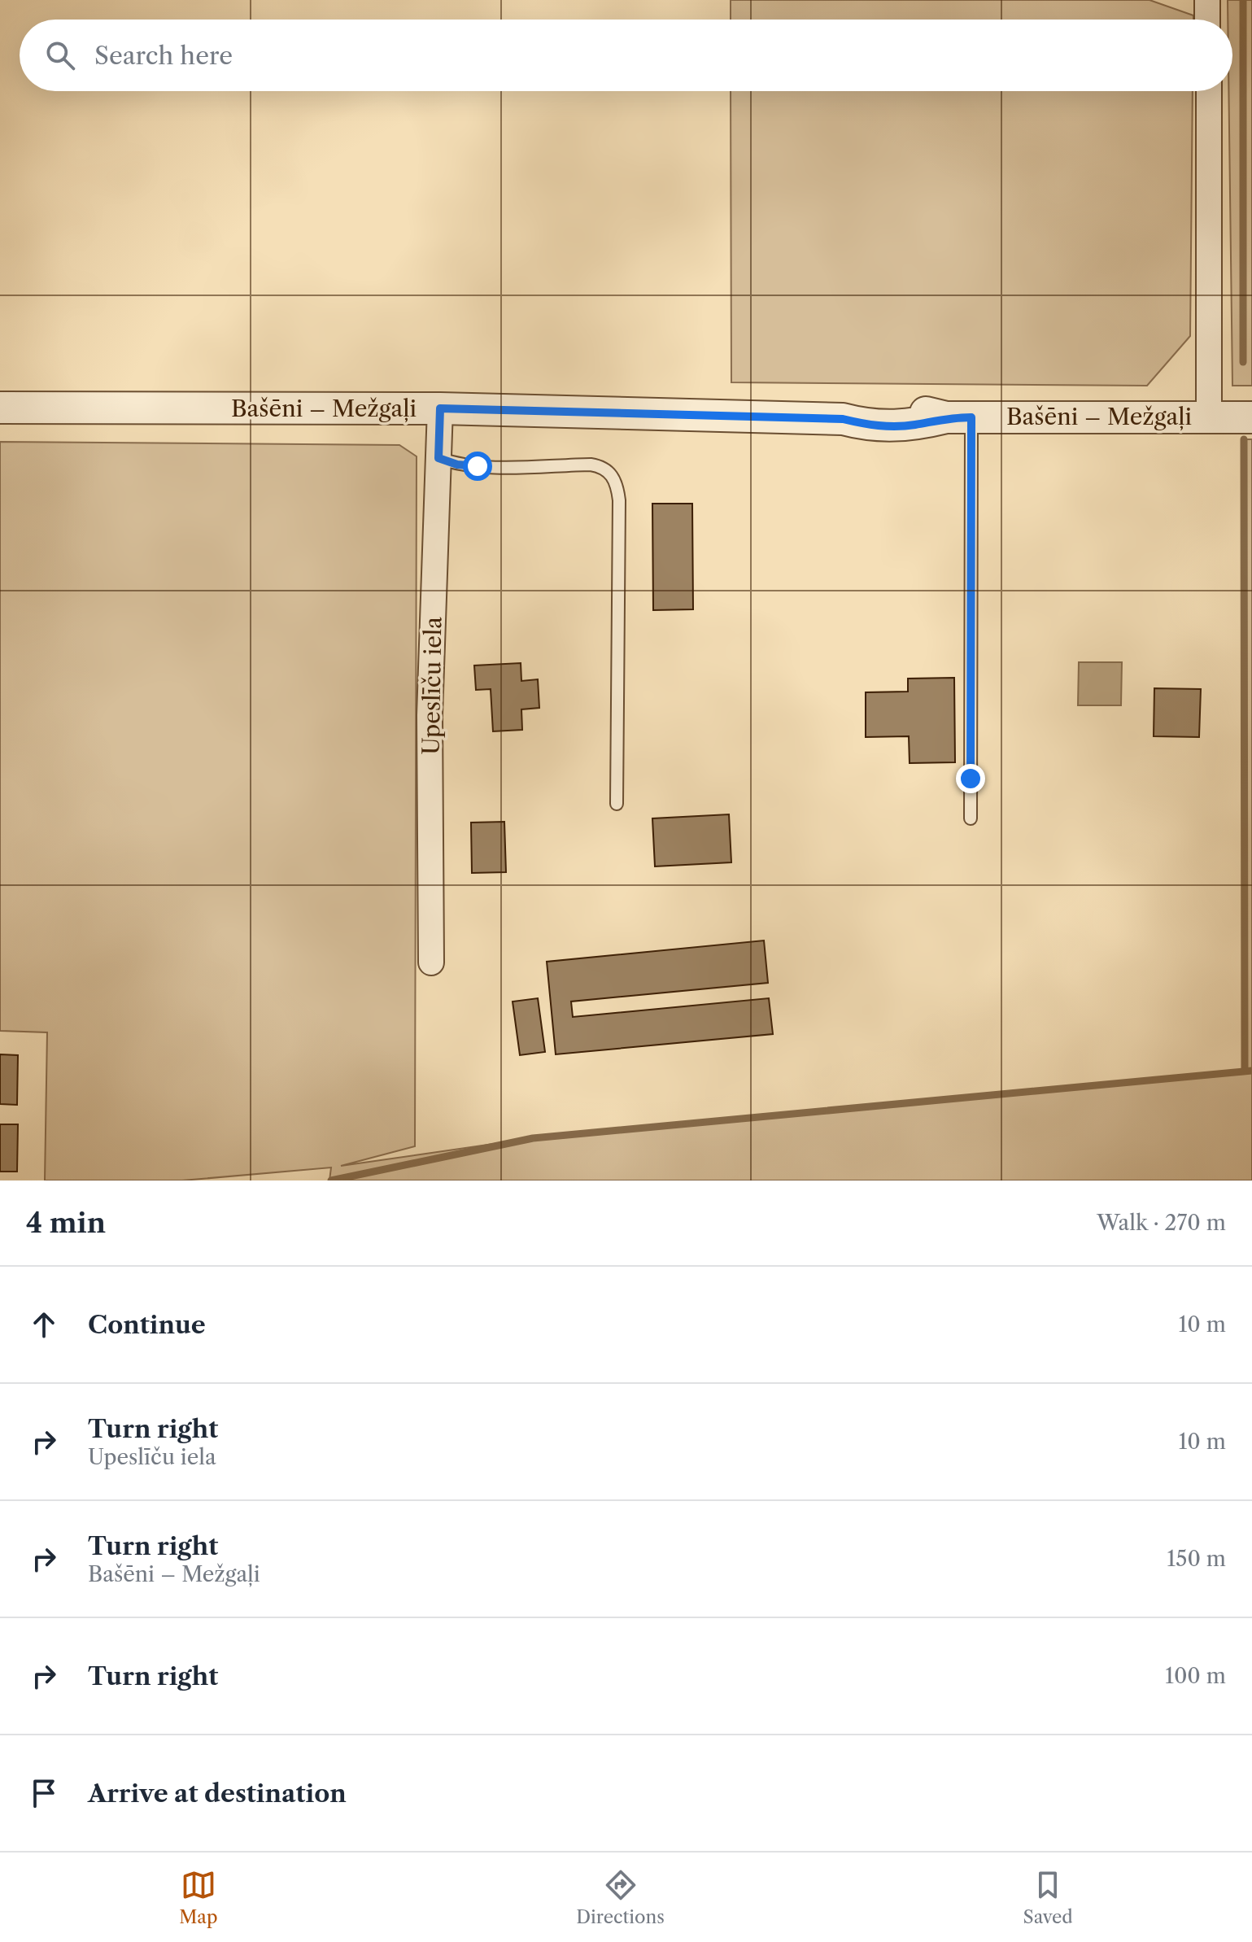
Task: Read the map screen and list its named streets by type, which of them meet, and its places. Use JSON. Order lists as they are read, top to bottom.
{
  "streets": {
    "street": ["Bašēni – Mežgaļi", "Upeslīču iela"]
  },
  "crossings": [
    ["Bašēni – Mežgaļi", "Upeslīču iela"]
  ],
  "page": {
    "search": "Search here",
    "heading": ["4 min", "Walk · 270 m"],
    "list": [
      ["Continue", "10 m"],
      ["Turn right", "Upeslīču iela", "10 m"],
      ["Turn right", "Bašēni – Mežgaļi", "150 m"],
      ["Turn right", "100 m"],
      "Arrive at destination"
    ],
    "nav": ["Map", "Directions", "Saved"]
  }
}
